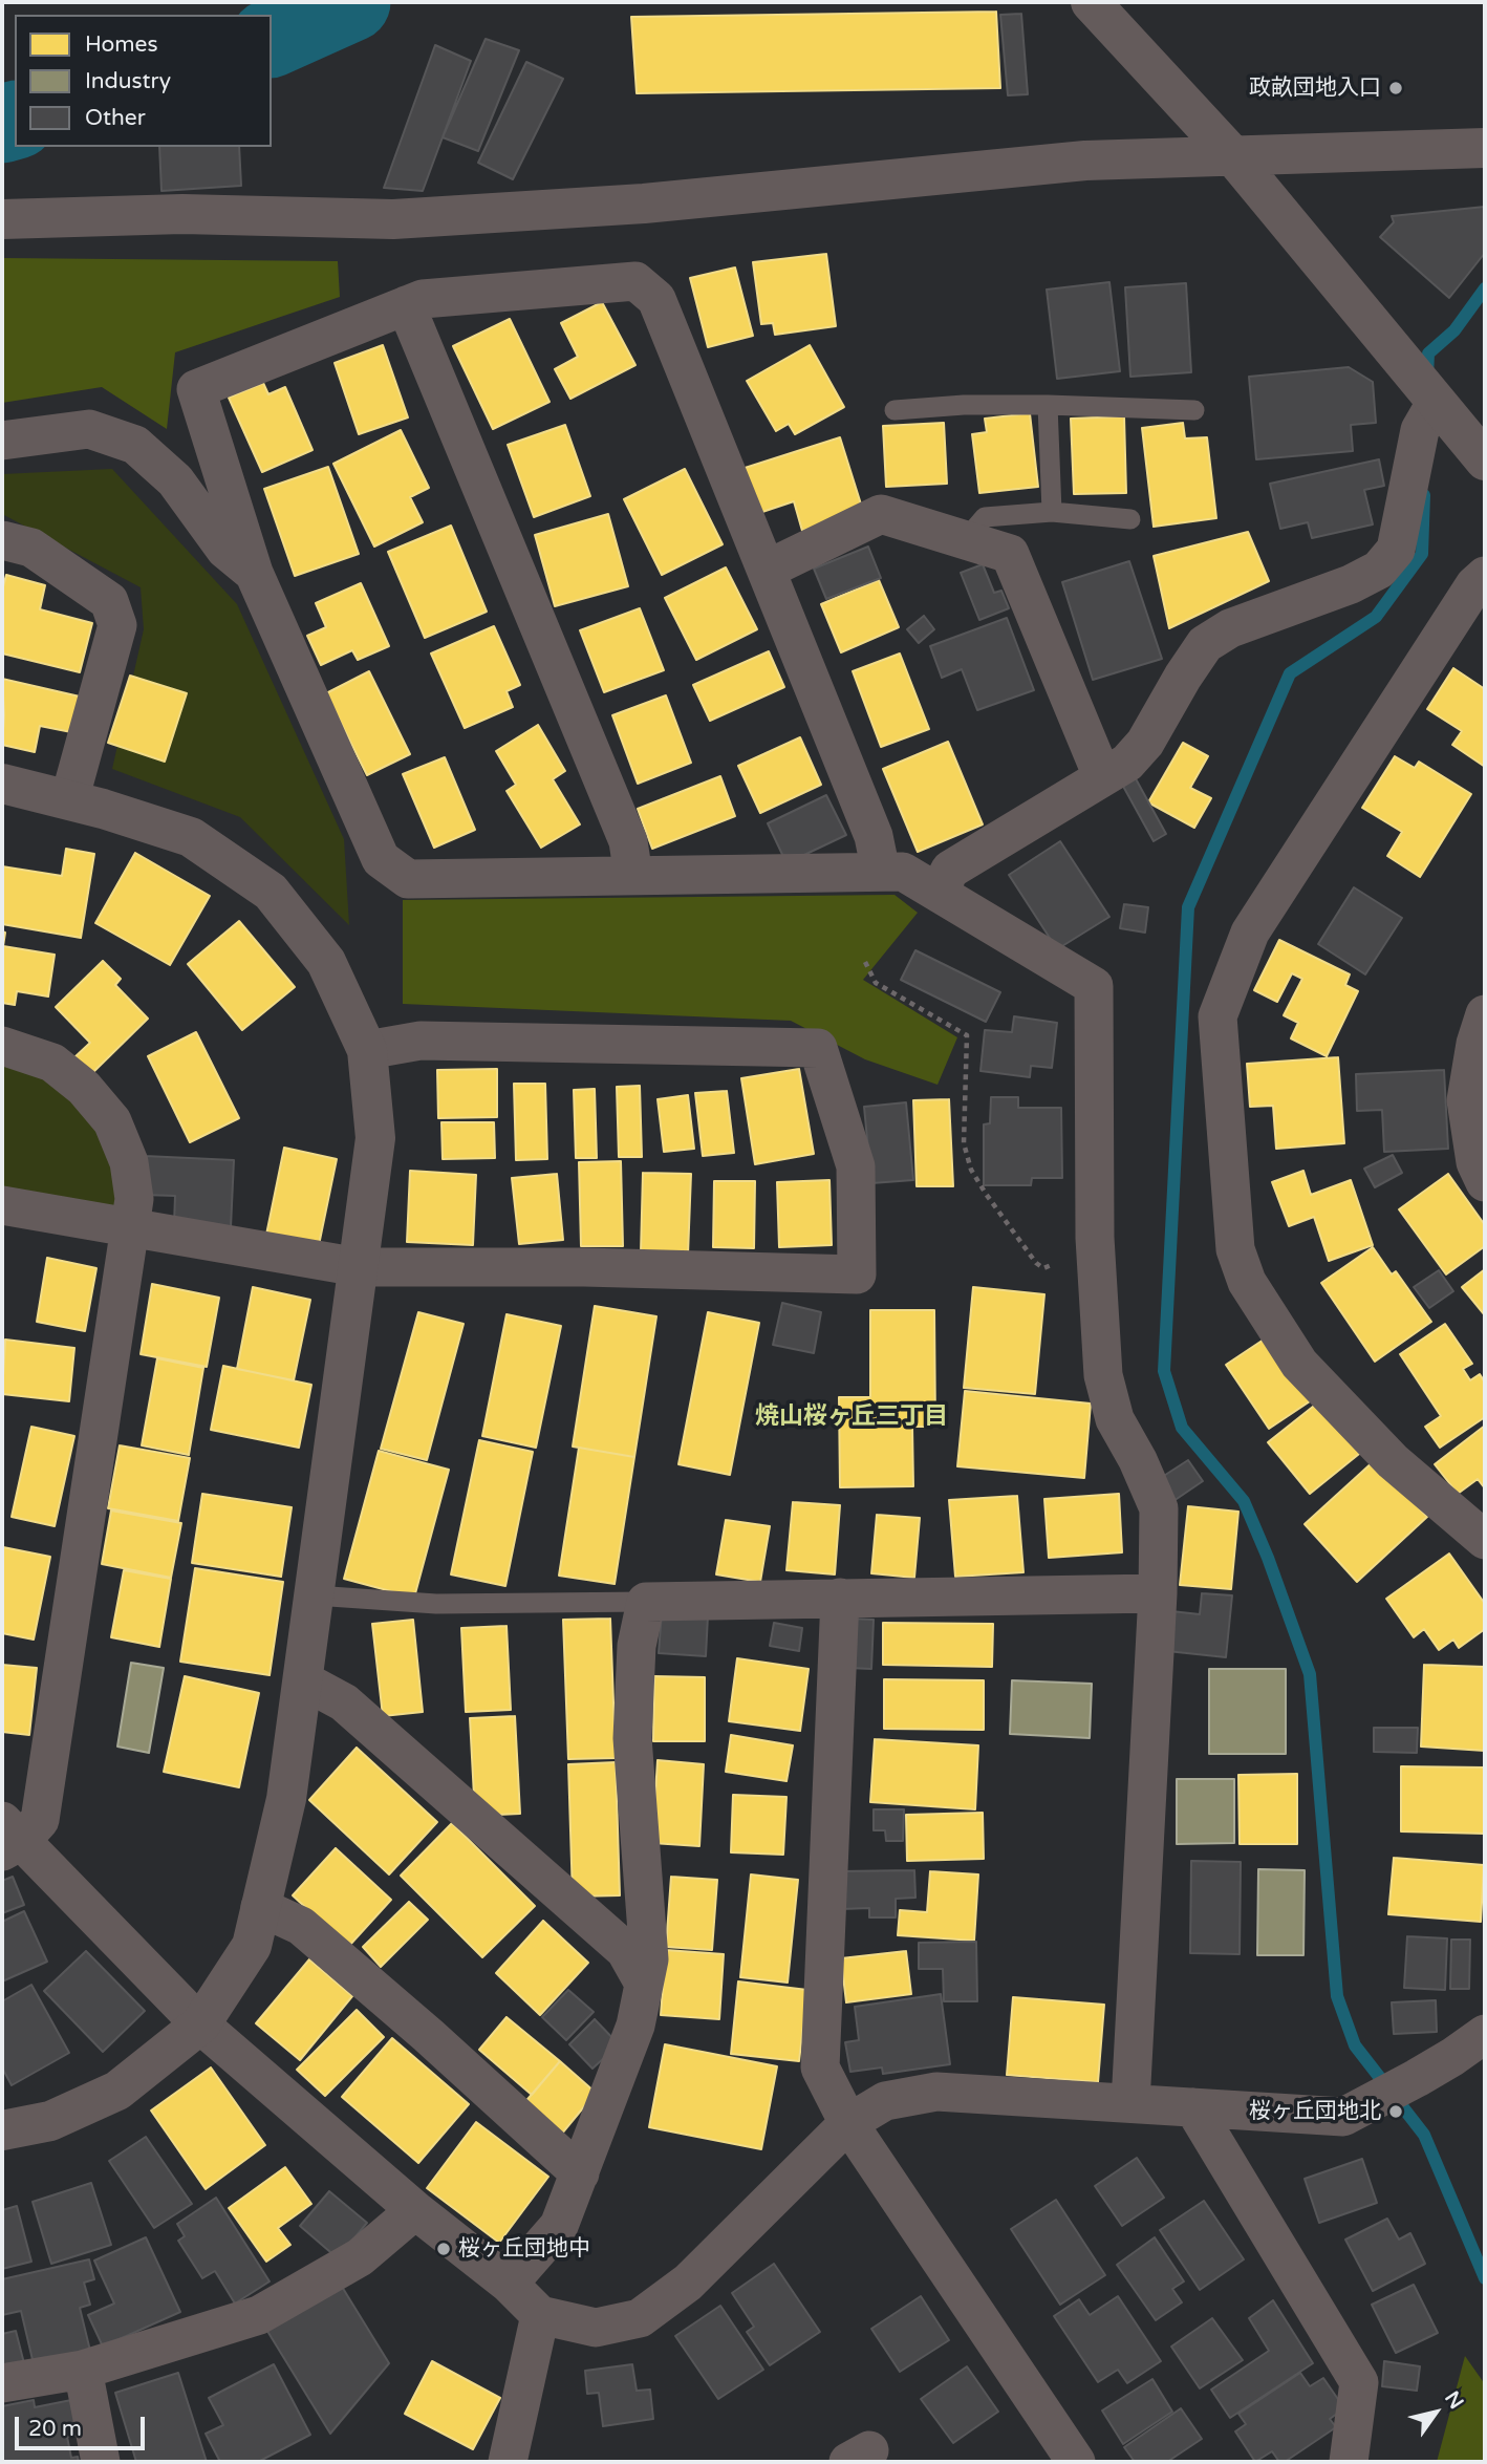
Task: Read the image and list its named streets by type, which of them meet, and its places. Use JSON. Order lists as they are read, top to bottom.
{
  "districts": ["焼山桜ヶ丘三丁目"],
  "places": ["政畝団地入口", "桜ヶ丘団地北", "桜ヶ丘団地中"],
  "legend": ["Homes", "Industry", "Other"],
  "scale_bar": "20 m",
  "north": "top right"
}
